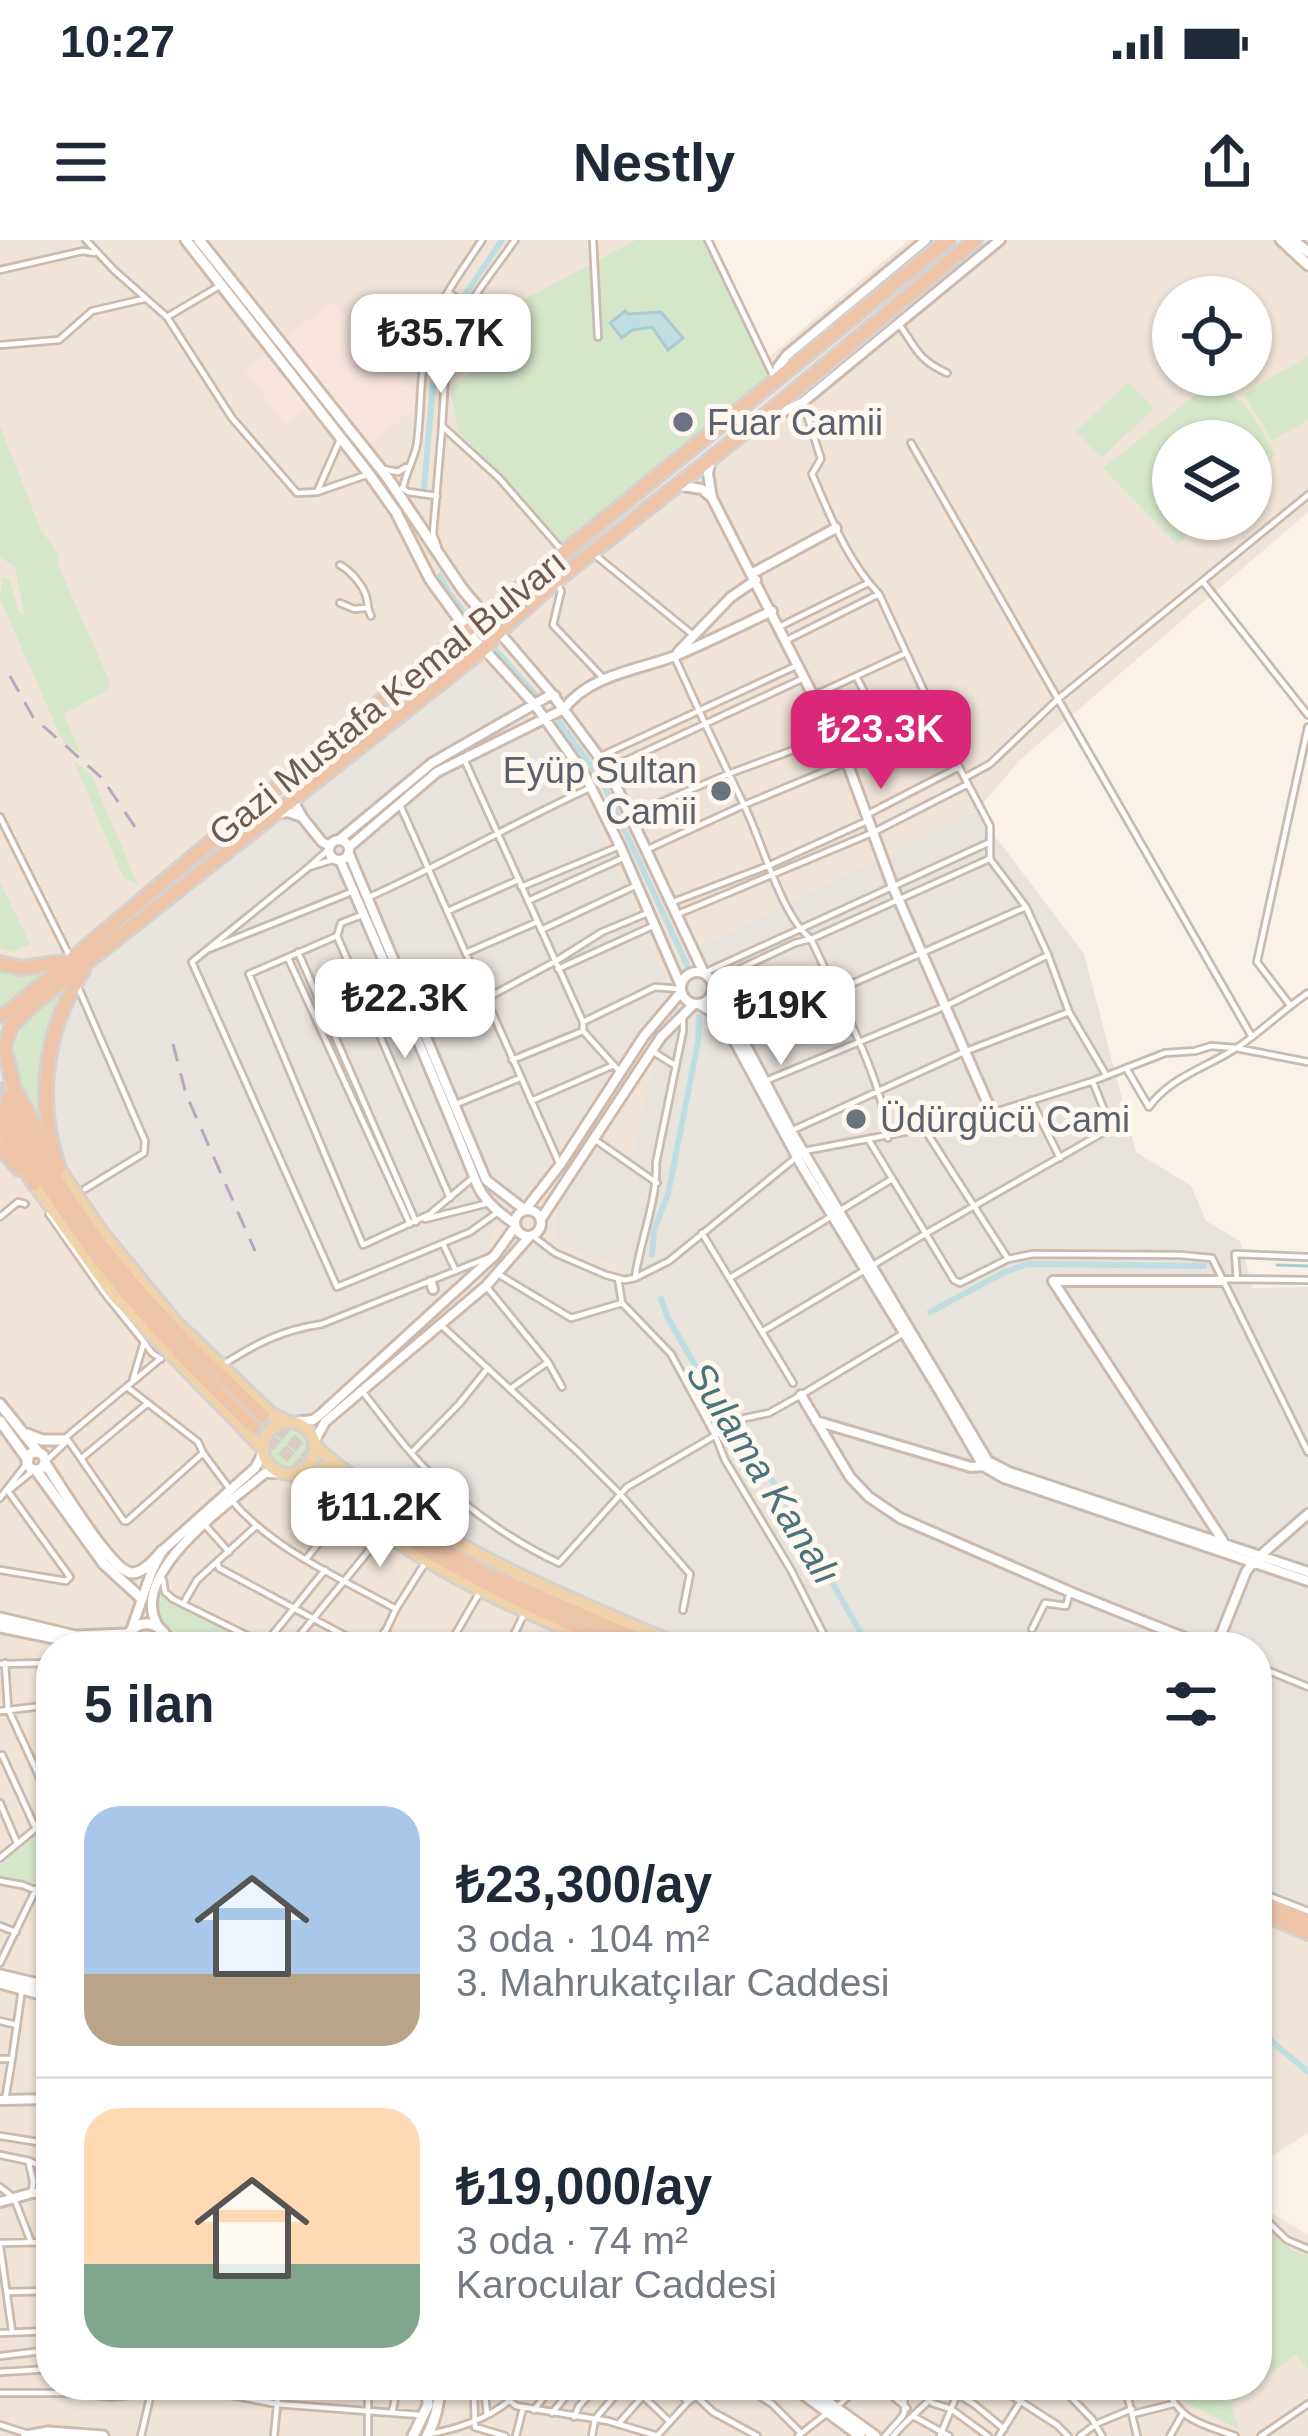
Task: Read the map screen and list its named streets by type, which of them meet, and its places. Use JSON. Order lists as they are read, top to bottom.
{
  "streets": {
    "highway": ["Gazi Mustafa Kemal Bulvarı"]
  },
  "water": ["Sulama Kanalı"],
  "places": ["Fuar Camii", "Eyüp Sultan Camii", "Üdürgücü Cami"],
  "page": {
    "status": "10:27",
    "header": "Nestly",
    "price": [
      "₺35.7K",
      "₺23.3K",
      "₺22.3K",
      "₺19K",
      "₺11.2K"
    ],
    "heading": "5 ilan",
    "list": [
      {
        "name": "₺23,300/ay",
        "note": "3 oda · 104 m² · 3. Mahrukatçılar Caddesi"
      },
      {
        "name": "₺19,000/ay",
        "note": "3 oda · 74 m² · Karocular Caddesi"
      }
    ]
  }
}
